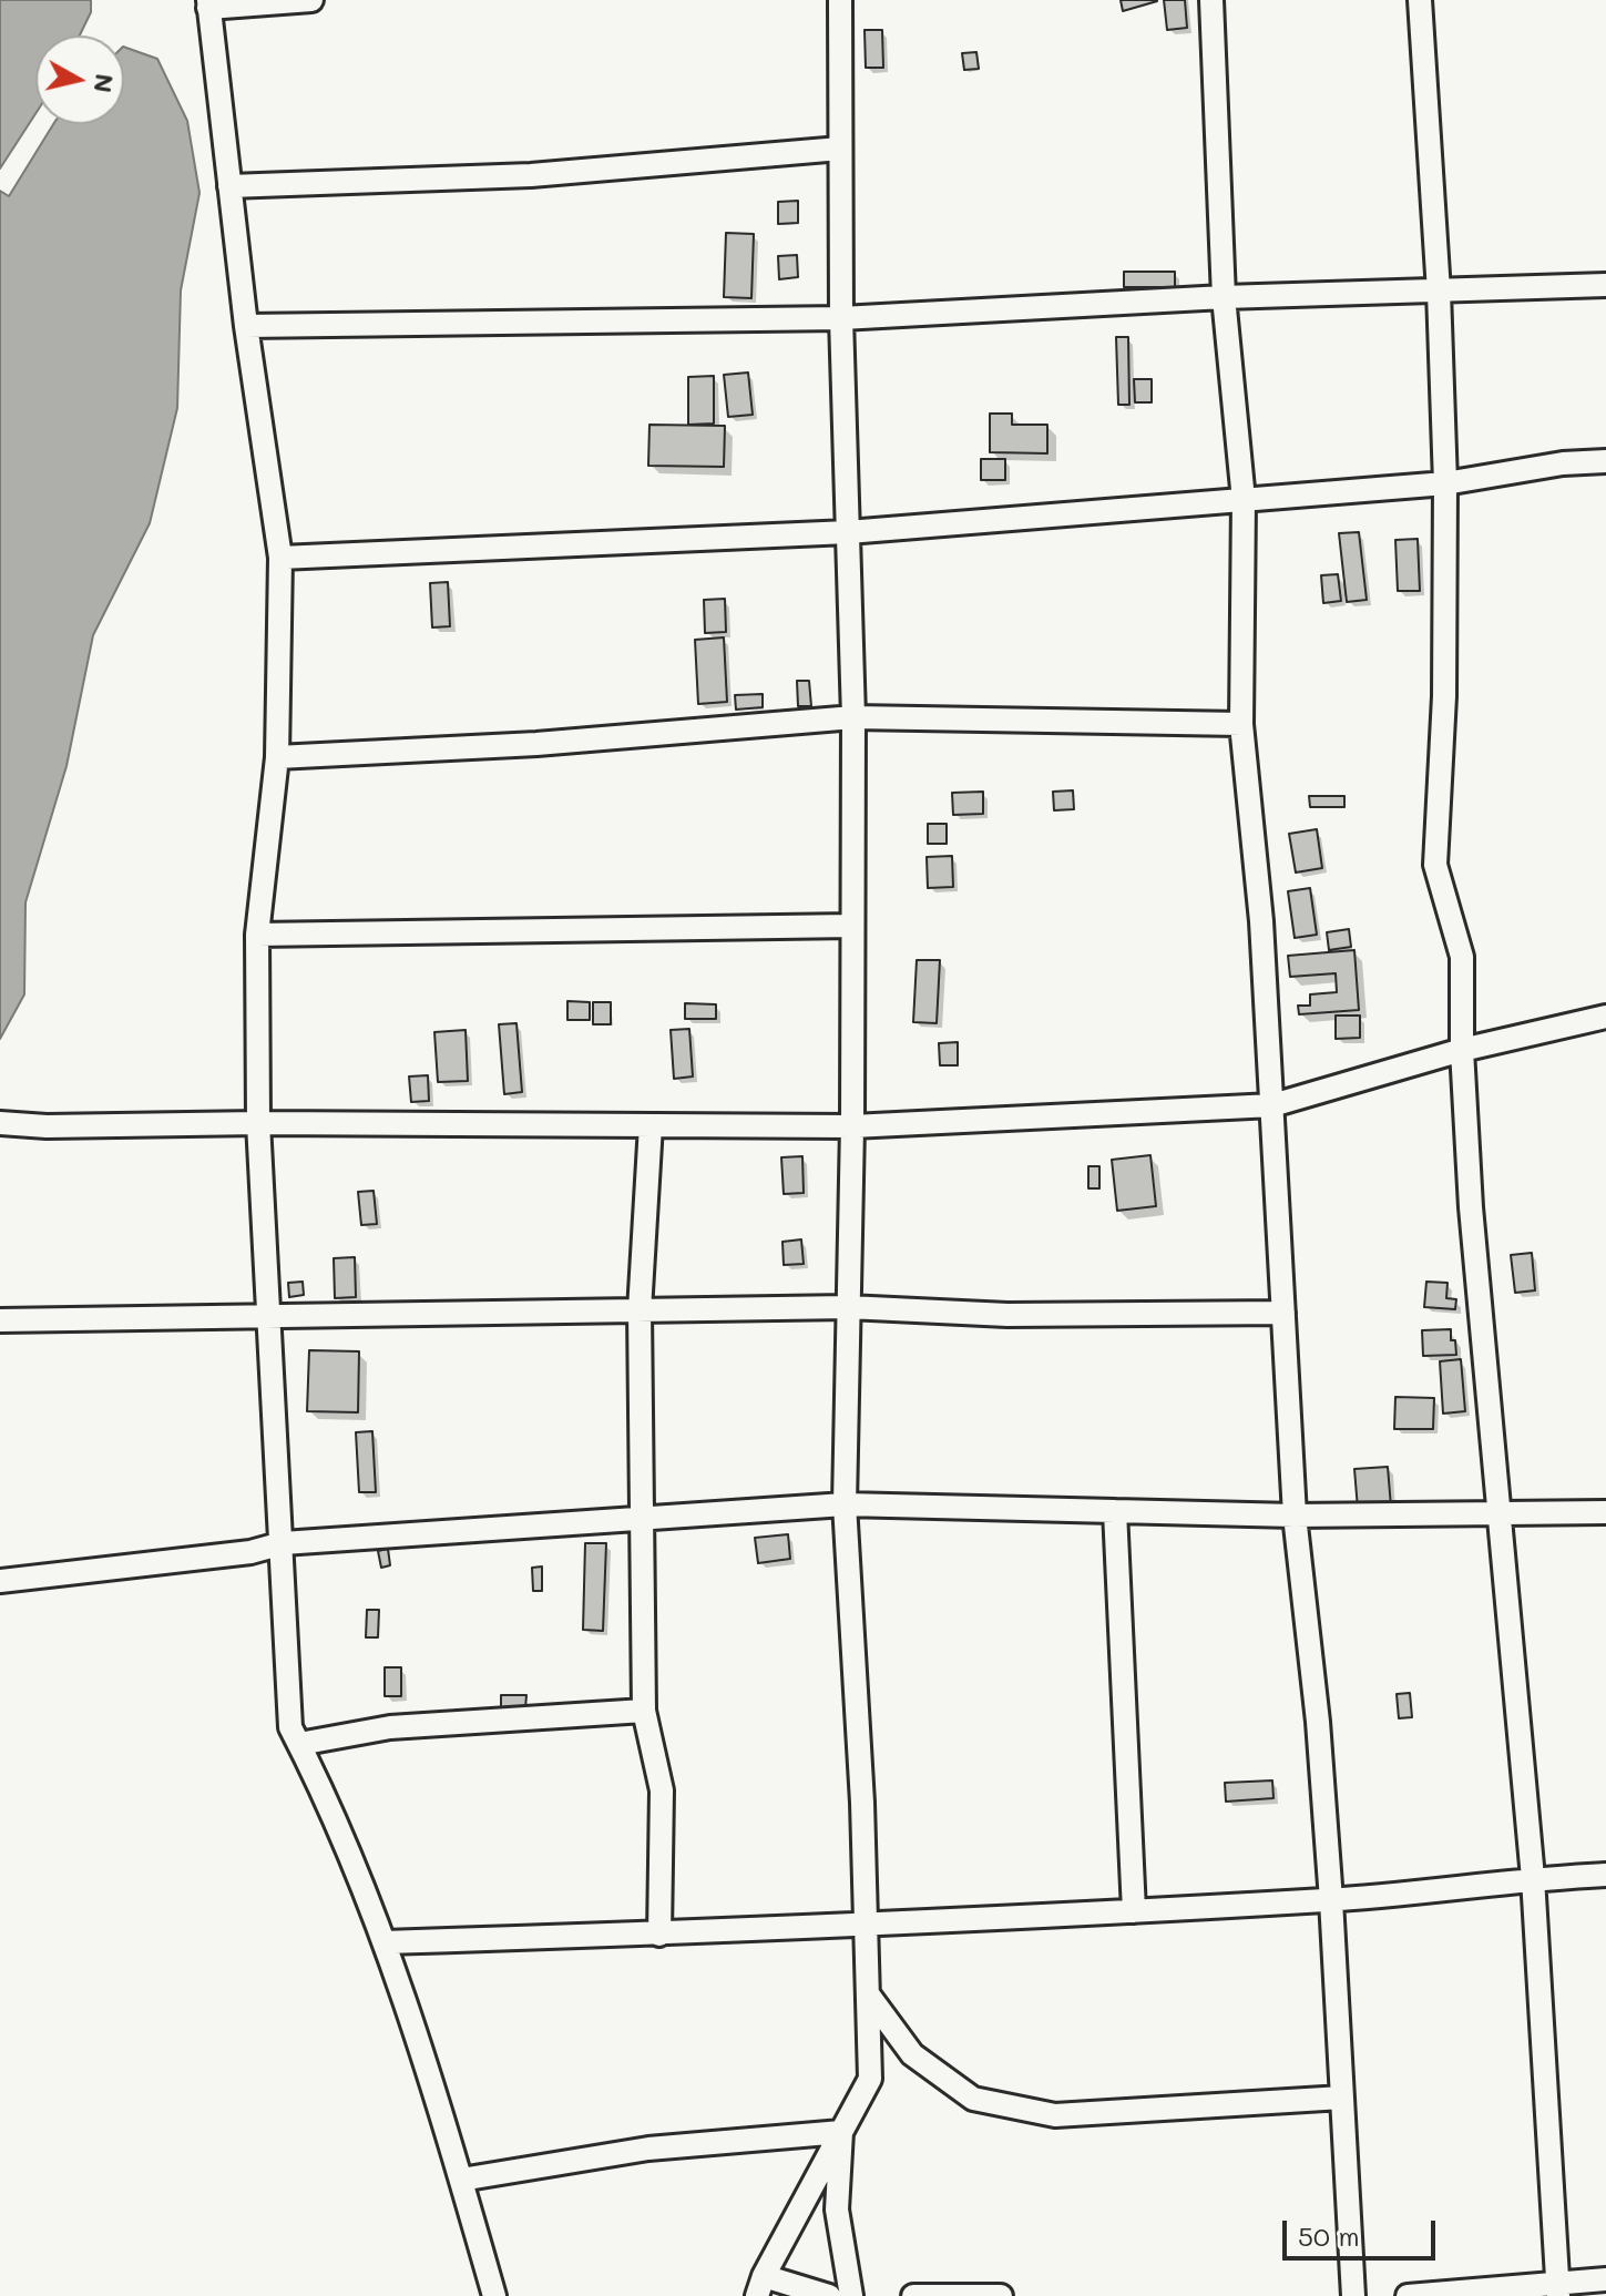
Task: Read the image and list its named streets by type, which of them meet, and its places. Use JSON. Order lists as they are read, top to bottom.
{
  "scale_bar": "50 m",
  "north": "right"
}
